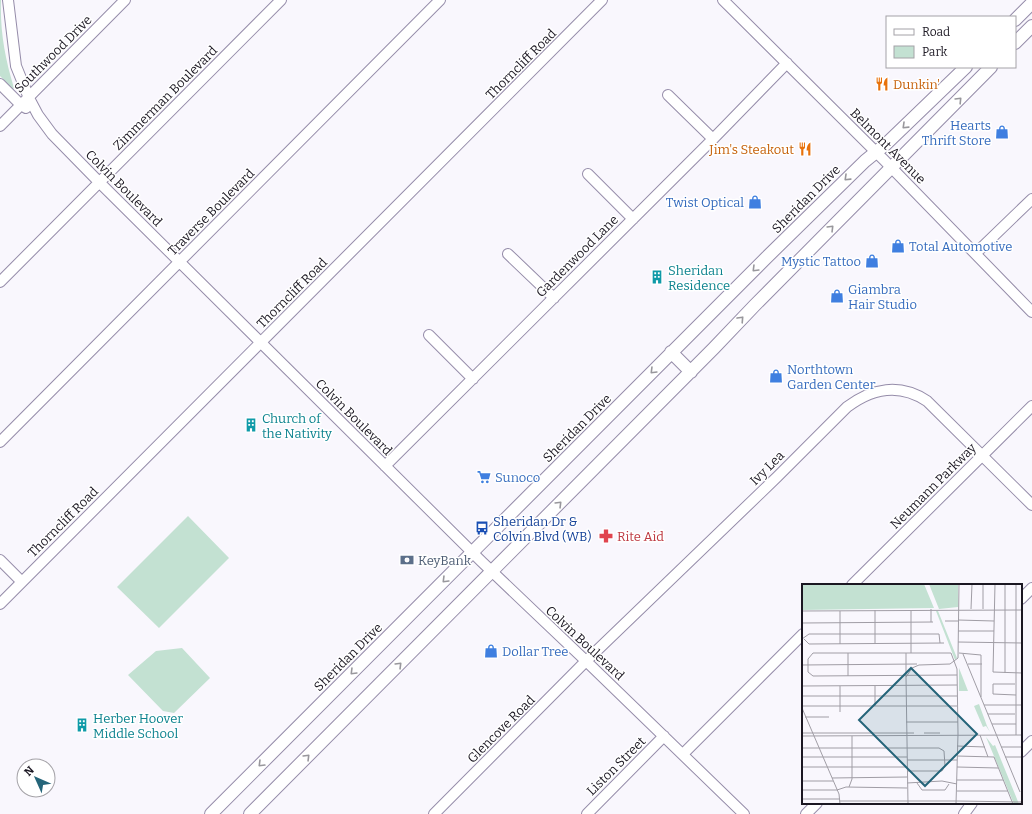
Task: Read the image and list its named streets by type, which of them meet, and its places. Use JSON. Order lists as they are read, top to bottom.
{
  "streets": {
    "main road": ["Sheridan Drive"],
    "street": [
      "Southwood Drive",
      "Thorncliff Road",
      "Zimmerman Boulevard",
      "Belmont Avenue",
      "Colvin Boulevard",
      "Traverse Boulevard",
      "Gardenwood Lane",
      "Ivy Lea",
      "Neumann Parkway",
      "Glencove Road",
      "Liston Street"
    ]
  },
  "crossings": [
    ["Southwood Drive", "Colvin Boulevard"],
    ["Thorncliff Road", "Colvin Boulevard"],
    ["Zimmerman Boulevard", "Colvin Boulevard"],
    ["Belmont Avenue", "Sheridan Drive"],
    ["Belmont Avenue", "Gardenwood Lane"],
    ["Colvin Boulevard", "Sheridan Drive"],
    ["Colvin Boulevard", "Traverse Boulevard"],
    ["Colvin Boulevard", "Gardenwood Lane"],
    ["Colvin Boulevard", "Ivy Lea"],
    ["Colvin Boulevard", "Glencove Road"],
    ["Colvin Boulevard", "Liston Street"],
    ["Ivy Lea", "Neumann Parkway"],
    ["Ivy Lea", "Glencove Road"]
  ],
  "places": {
    "restaurant": ["Dunkin'", "Jim's Steakout"],
    "shop": [
      "Hearts Thrift Store",
      "Twist Optical",
      "Total Automotive",
      "Mystic Tattoo",
      "Giambra Hair Studio",
      "Northtown Garden Center",
      "Dollar Tree"
    ],
    "building": ["Sheridan Residence", "Church of the Nativity", "Herber Hoover Middle School"],
    "supermarket": ["Sunoco"],
    "bus stop": ["Sheridan Dr & Colvin Blvd (WB)"],
    "pharmacy": ["Rite Aid"],
    "bank": ["KeyBank"]
  },
  "legend": ["Road", "Park"],
  "north": "top left"
}
